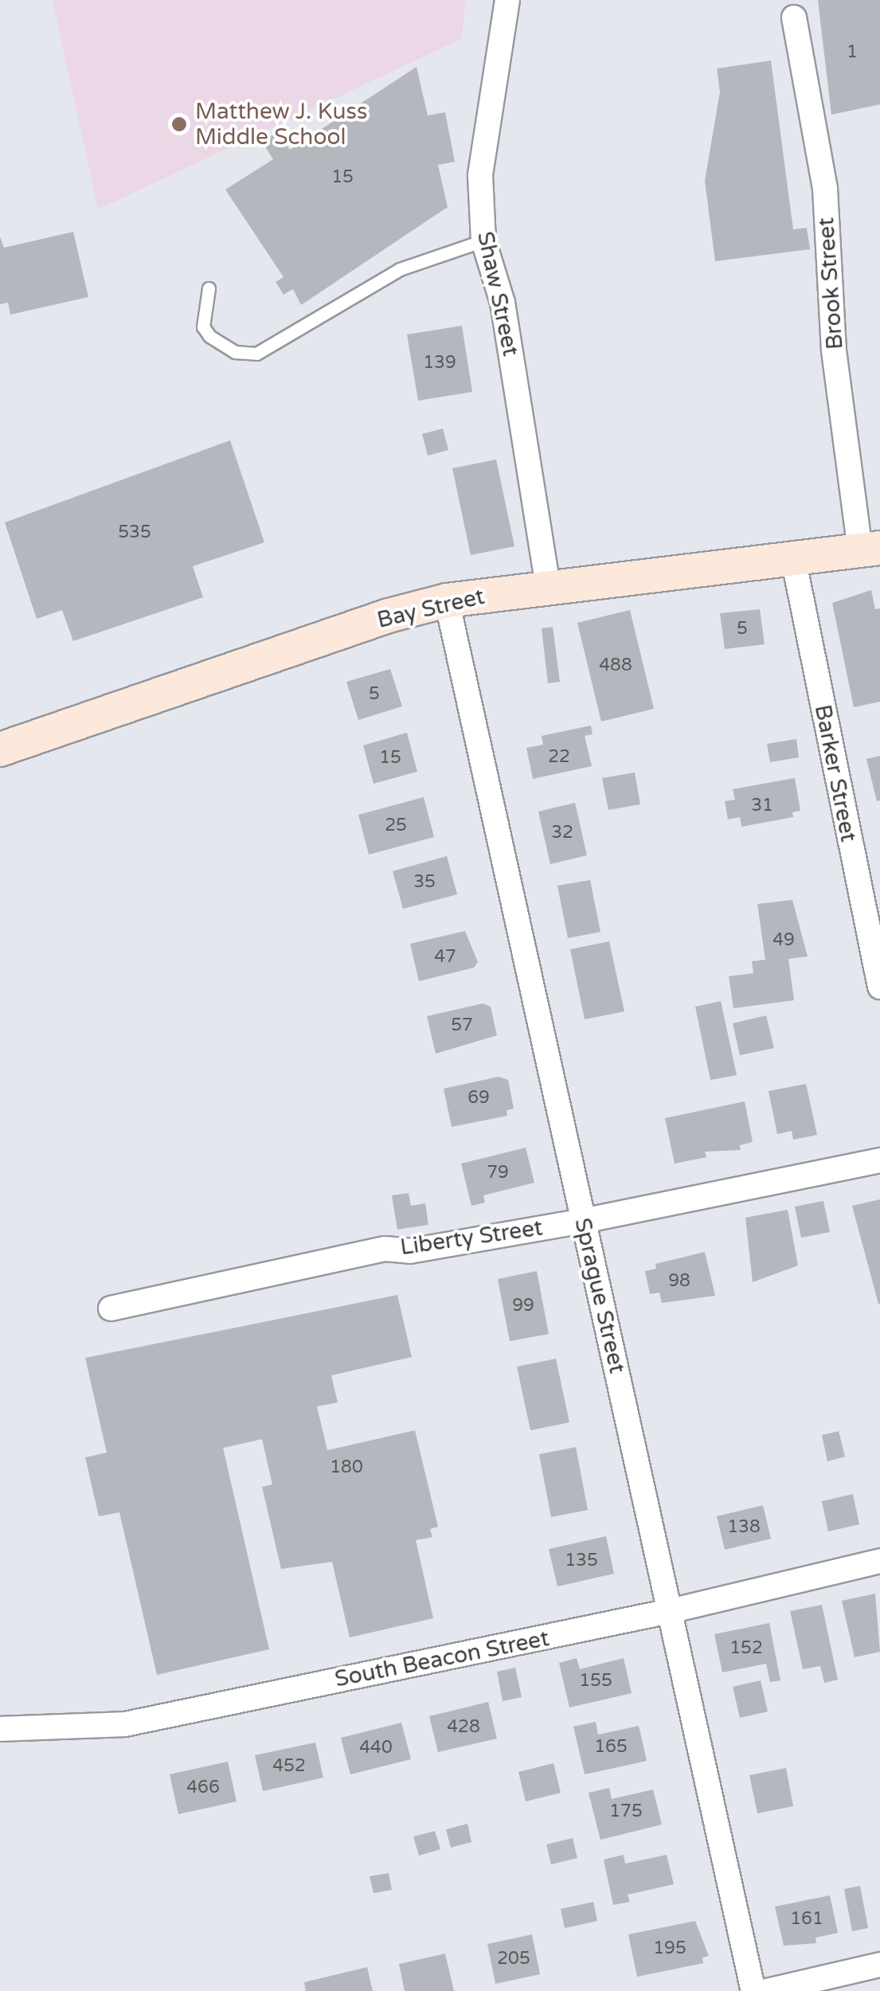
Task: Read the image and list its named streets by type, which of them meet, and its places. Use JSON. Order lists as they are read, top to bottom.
{
  "streets": {
    "main road": ["Bay Street"],
    "street": [
      "Brook Street",
      "Shaw Street",
      "Barker Street",
      "Liberty Street",
      "Sprague Street",
      "South Beacon Street"
    ]
  },
  "crossings": [
    ["Brook Street", "Bay Street"],
    ["Shaw Street", "Bay Street"],
    ["Bay Street", "Barker Street"],
    ["Bay Street", "Sprague Street"],
    ["Liberty Street", "Sprague Street"],
    ["Sprague Street", "South Beacon Street"]
  ],
  "places": ["Matthew J. Kuss Middle School"],
  "house_numbers": [
    "1",
    "15",
    "139",
    "535",
    "5",
    "488",
    "5",
    "22",
    "15",
    "31",
    "25",
    "32",
    "35",
    "49",
    "47",
    "57",
    "69",
    "79",
    "98",
    "99",
    "180",
    "138",
    "135",
    "152",
    "155",
    "428",
    "165",
    "440",
    "452",
    "466",
    "175",
    "161",
    "195",
    "205"
  ]
}
